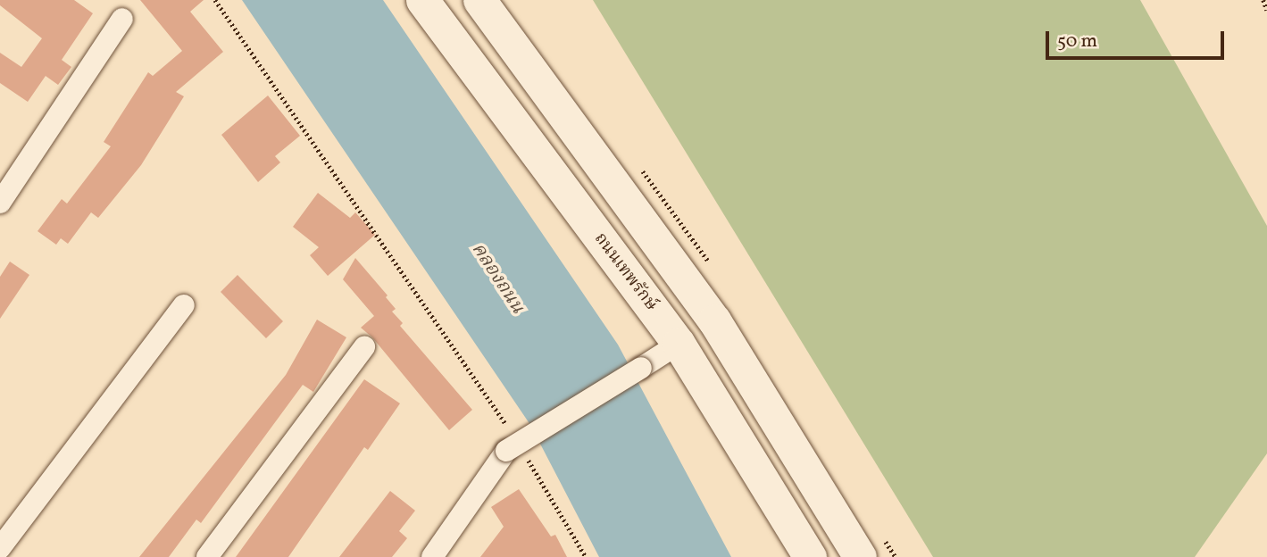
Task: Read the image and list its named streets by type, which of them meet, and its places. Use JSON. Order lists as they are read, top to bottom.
{
  "streets": {
    "main road": ["ถนนเทพรักษ์"]
  },
  "water": ["คลองถนน"],
  "scale_bar": "50 m"
}
